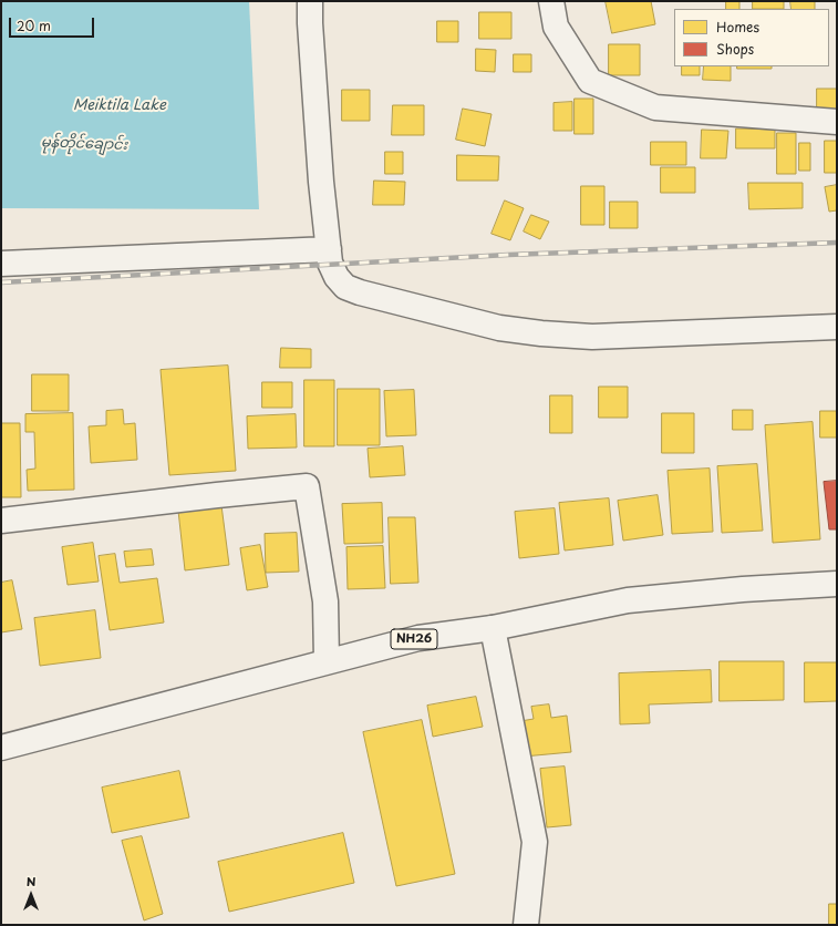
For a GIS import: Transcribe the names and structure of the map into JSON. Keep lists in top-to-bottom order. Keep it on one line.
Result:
{"streets":{"main road":["NH26"]},"water":["Meiktila Lake","မုန်တိုင်ချောင်း"],"legend":["Homes","Shops"],"scale_bar":"20 m","north":"top"}
